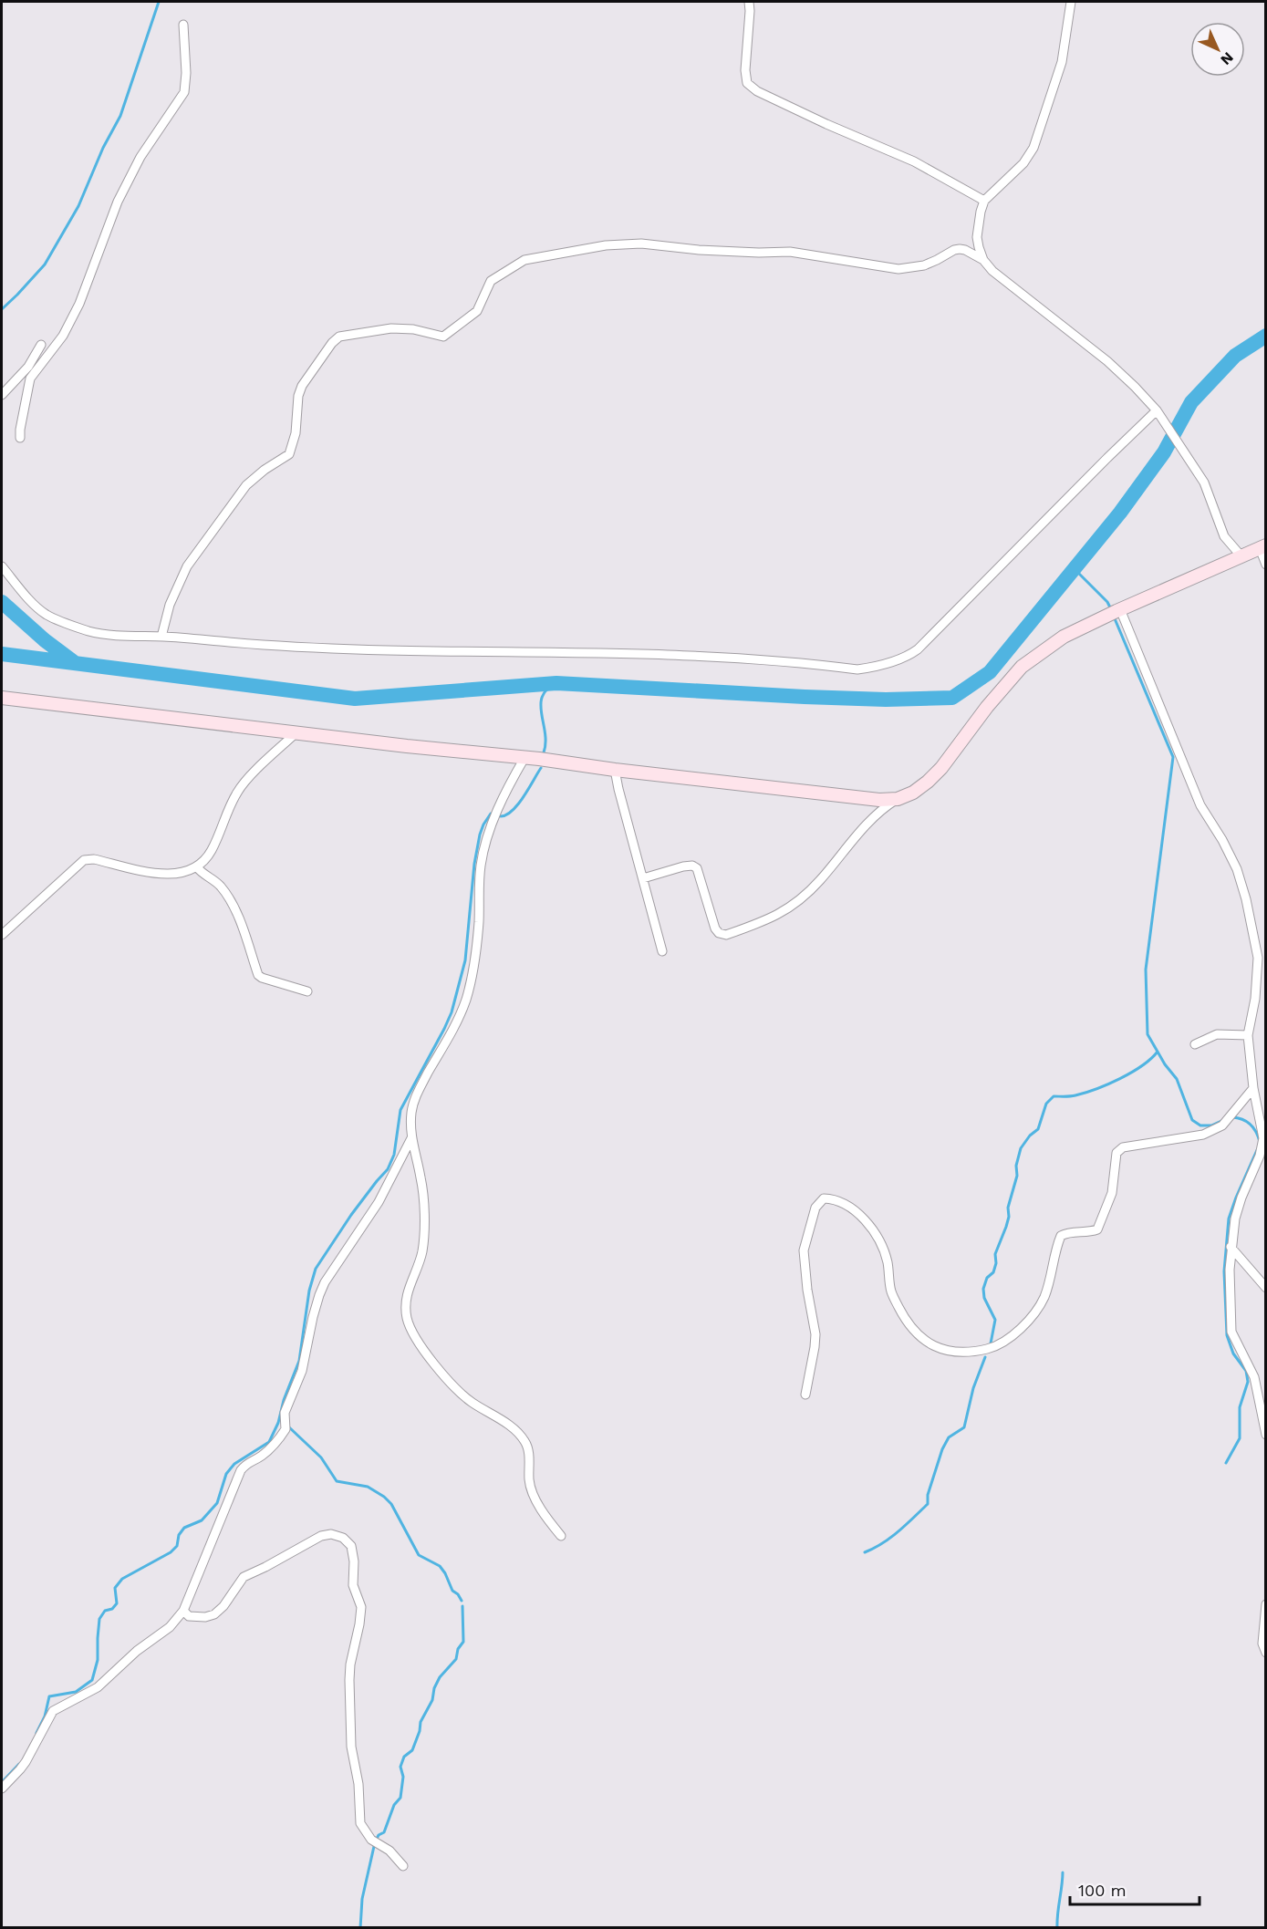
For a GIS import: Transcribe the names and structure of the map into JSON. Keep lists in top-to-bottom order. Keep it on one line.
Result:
{"scale_bar":"100 m","north":"bottom right"}
